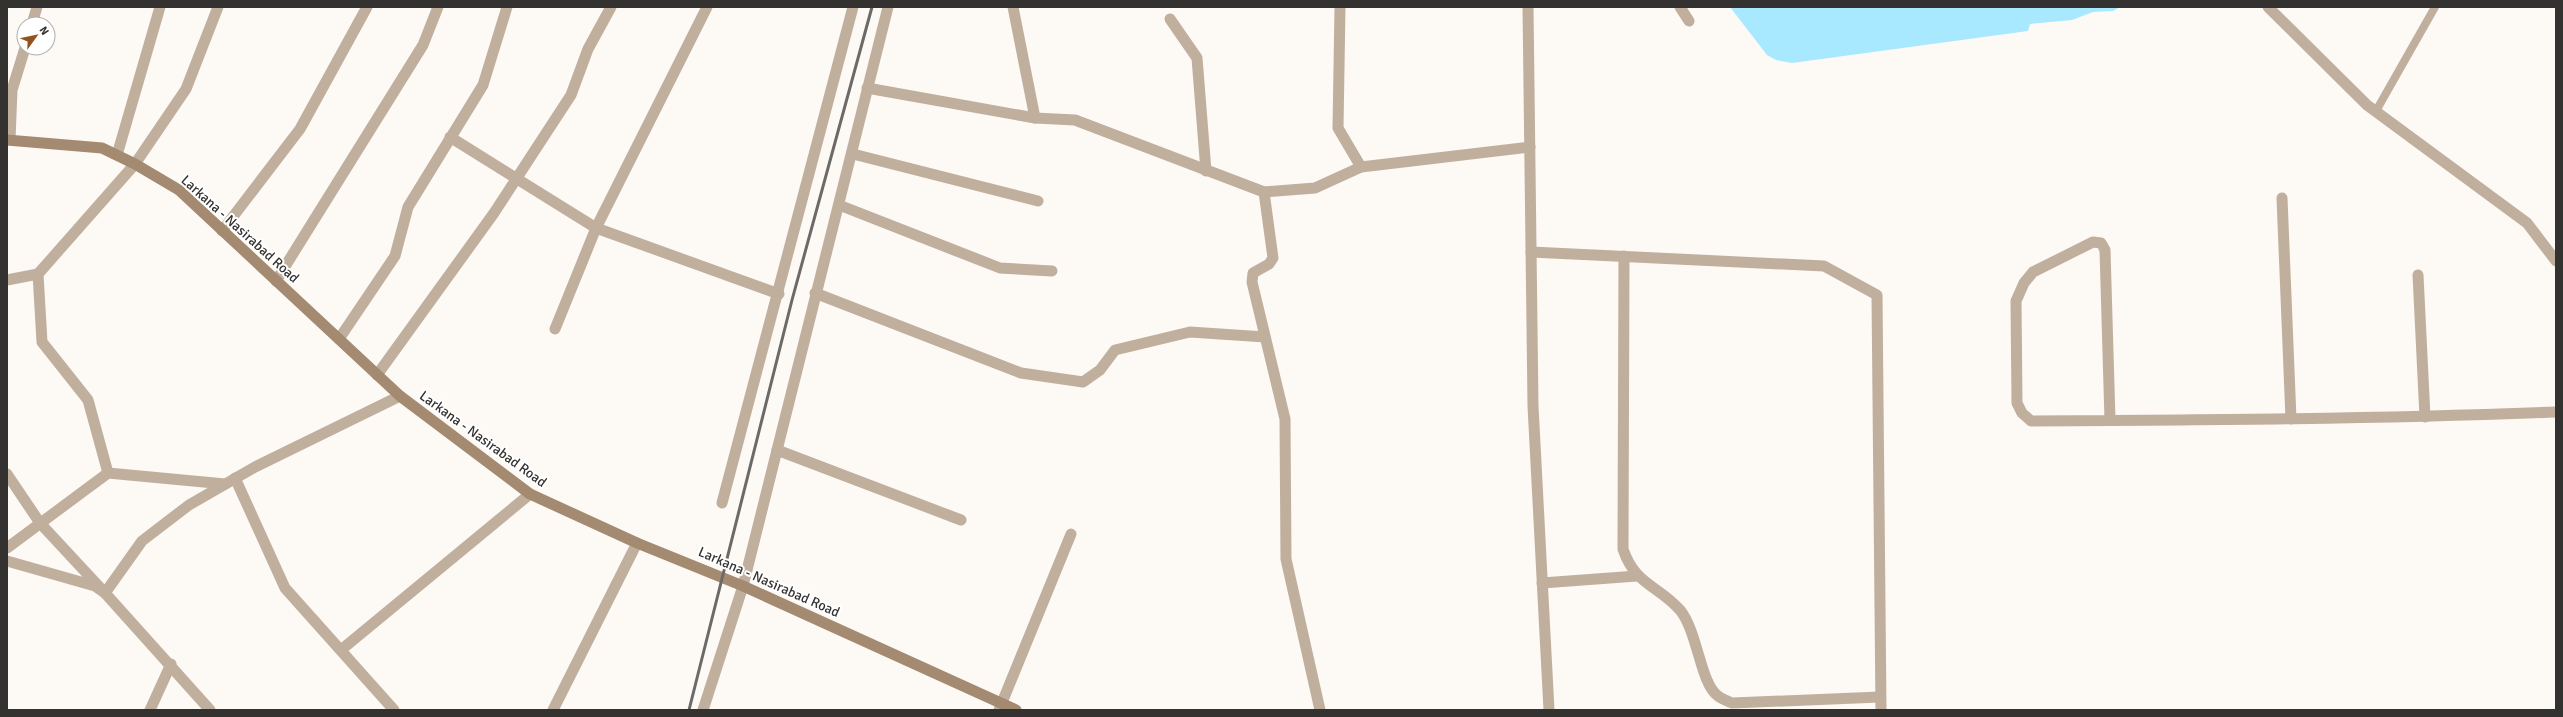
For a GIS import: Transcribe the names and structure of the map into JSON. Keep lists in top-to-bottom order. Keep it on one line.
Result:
{"streets":{"main road":["Larkana - Nasirabad Road"]},"north":"top right"}
